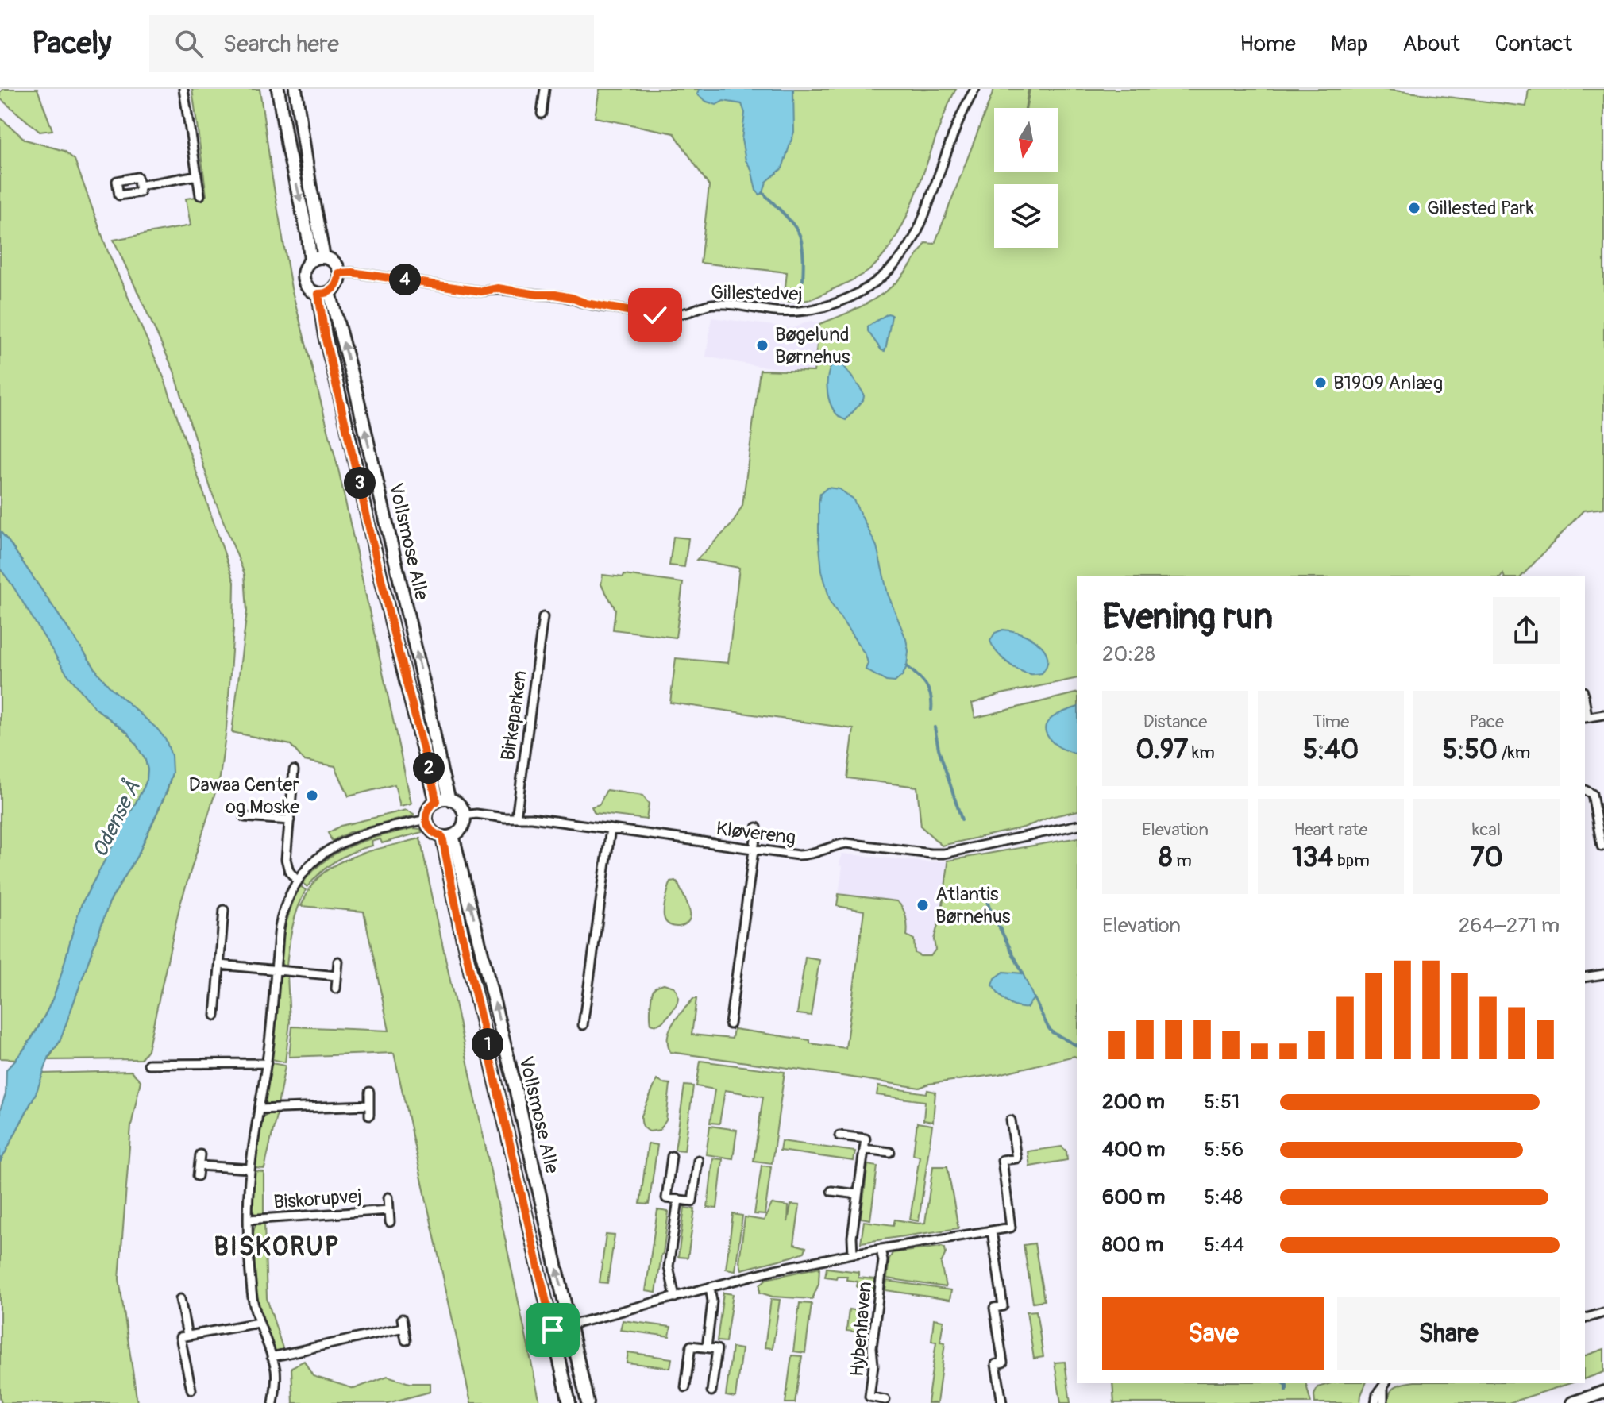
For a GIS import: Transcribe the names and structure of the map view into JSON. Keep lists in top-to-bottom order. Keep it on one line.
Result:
{"streets":{"street":["Gillestedvej","Vollsmose Alle","Birkeparken","Kløvereng","Biskorupvej","Hybenhaven"]},"crossings":[["Gillestedvej","Vollsmose Alle"],["Vollsmose Alle","Kløvereng"],["Vollsmose Alle","Biskorupvej"],["Vollsmose Alle","Hybenhaven"],["Birkeparken","Kløvereng"],["Kløvereng","Biskorupvej"]],"districts":["BISKORUP"],"water":["Odense Å"],"places":["Gillested Park","Bøgelund Børnehus","B1909 Anlæg","Dawaa Center og Moske","Atlantis Børnehus"],"north":"bottom","page":{"header":"Pacely","search":"Search here","nav":["Home","Map","About","Contact"],"pins":["4","3","2","1"],"heading":["Evening run","20:28"],"stats":[["Distance","0.97 km"],["Time","5:40"],["Pace","5:50 /km"],["Elevation","8 m"],["Heart rate","134 bpm"],["kcal","70"]],"chart":["Elevation","264–271 m"],"list":[{"name":"200 m","note":"5:51"},{"name":"400 m","note":"5:56"},{"name":"600 m","note":"5:48"},{"name":"800 m","note":"5:44"}],"buttons":["Save","Share"]}}
